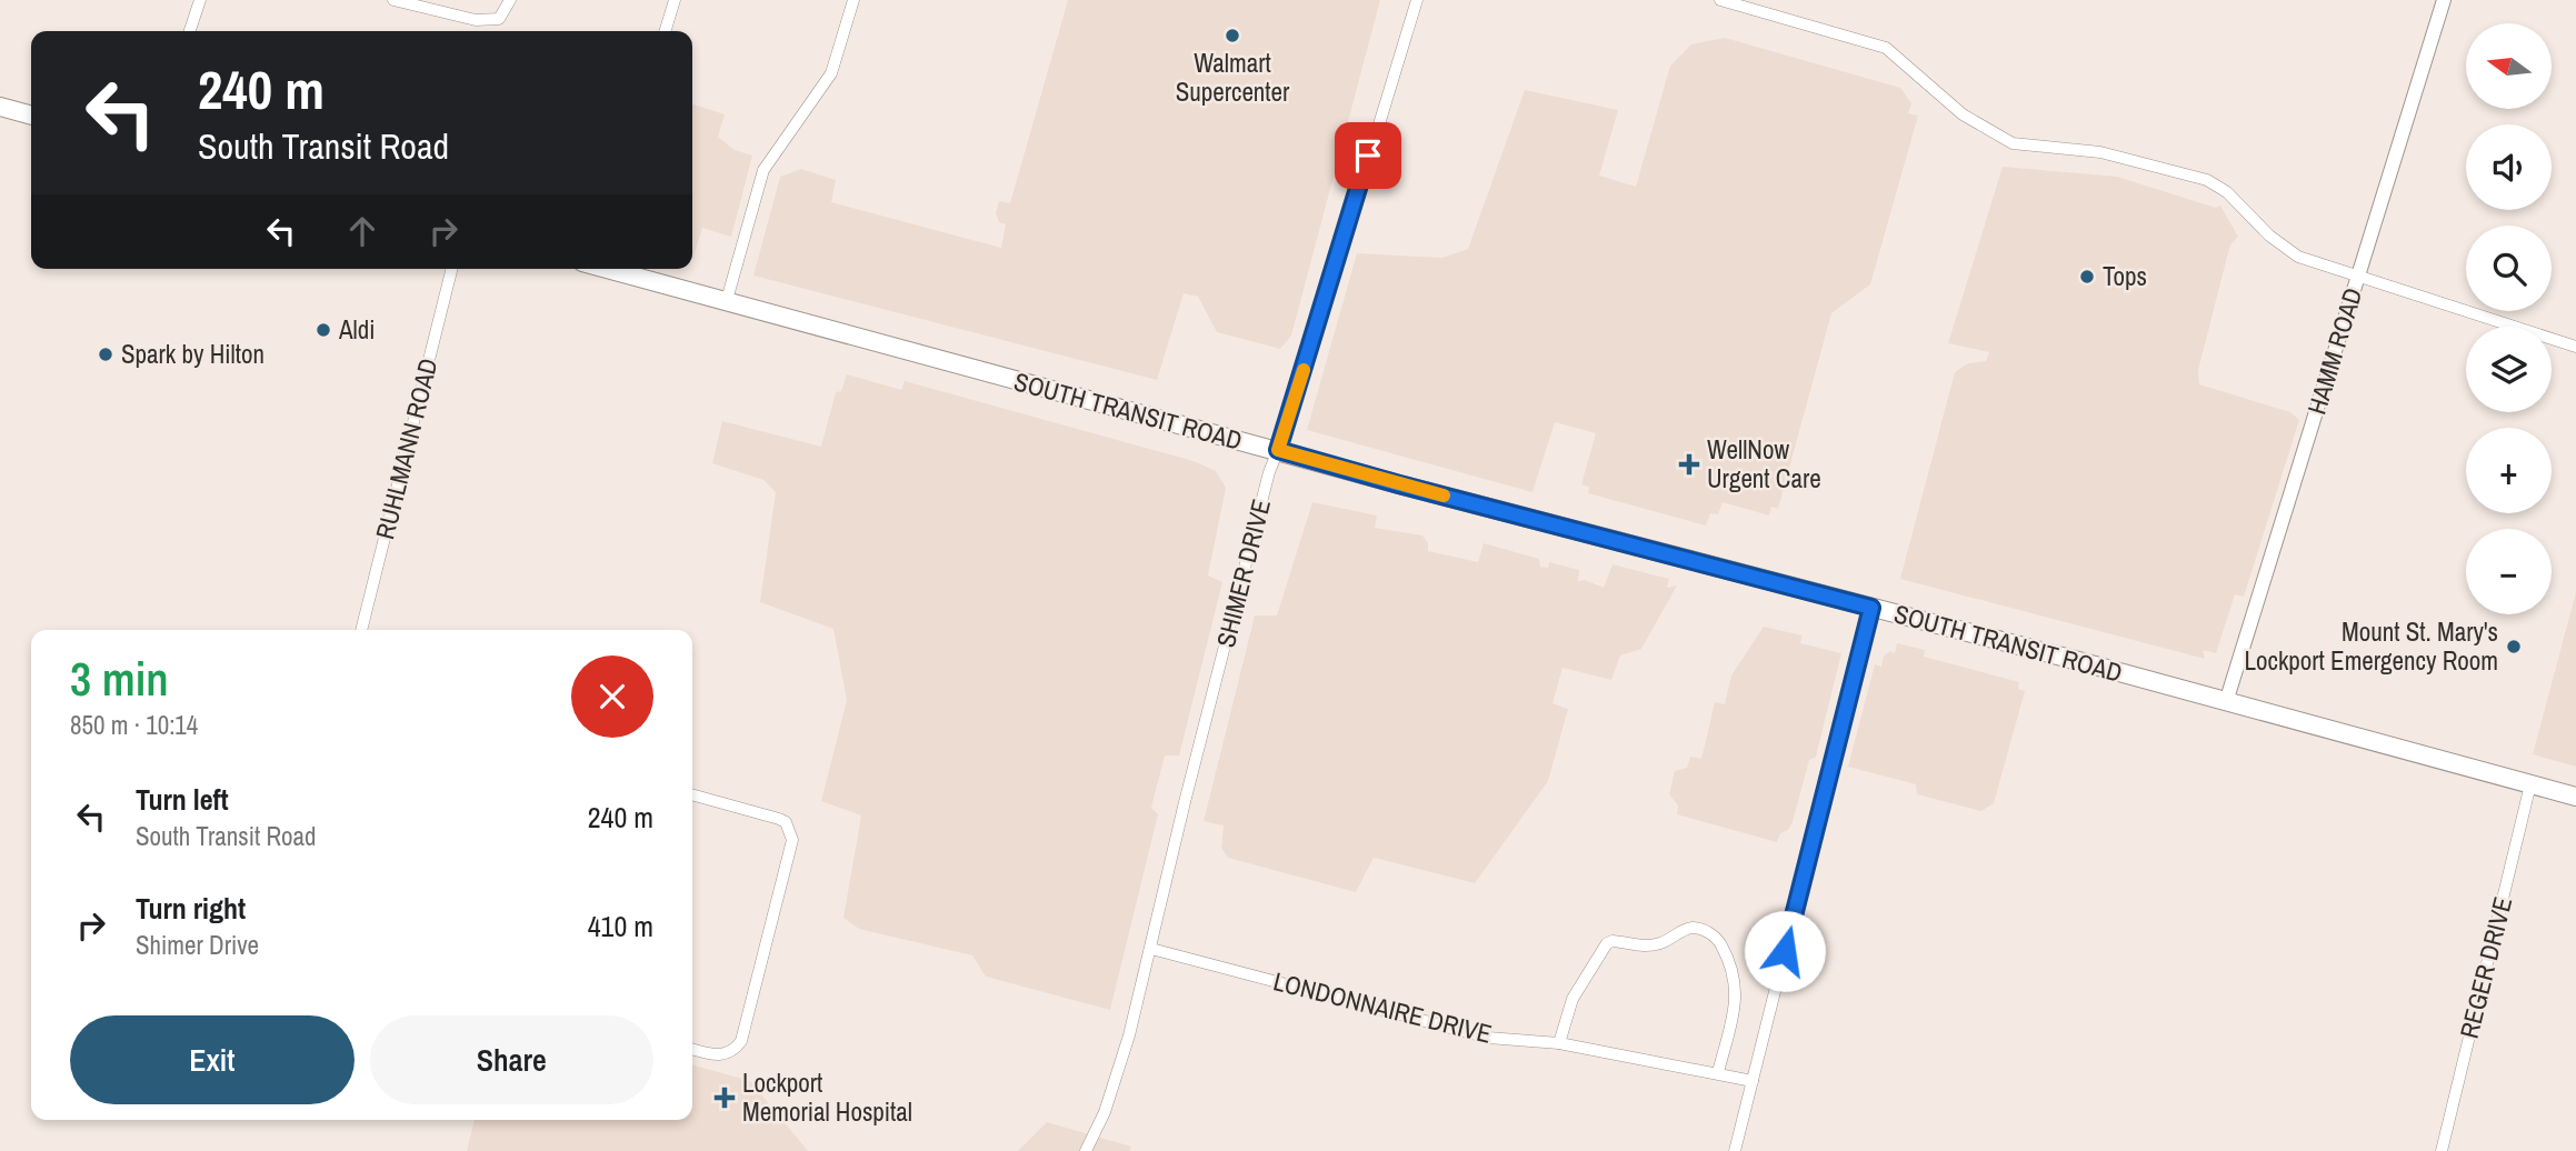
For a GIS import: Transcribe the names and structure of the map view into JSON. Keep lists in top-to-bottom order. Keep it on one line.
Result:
{"streets":{"highway":["SOUTH TRANSIT ROAD"],"street":["HAMM ROAD","RUHLMANN ROAD","SHIMER DRIVE","REGER DRIVE","LONDONNAIRE DRIVE"]},"crossings":[["HAMM ROAD","SOUTH TRANSIT ROAD"],["SOUTH TRANSIT ROAD","SHIMER DRIVE"],["SOUTH TRANSIT ROAD","REGER DRIVE"],["SHIMER DRIVE","LONDONNAIRE DRIVE"]],"places":{"other":["Walmart Supercenter","Tops","Aldi","Spark by Hilton","Mount St. Mary's Lockport Emergency Room"],"health":["WellNow Urgent Care","Lockport Memorial Hospital"]},"north":"left","page":{"map_buttons":["+","−"],"turn":["240 m","South Transit Road"],"heading":["3 min","850 m · 10:14"],"list":[{"name":"Turn left","note":"South Transit Road","value":"240 m"},{"name":"Turn right","note":"Shimer Drive","value":"410 m"}],"buttons":["Exit","Share"]}}
